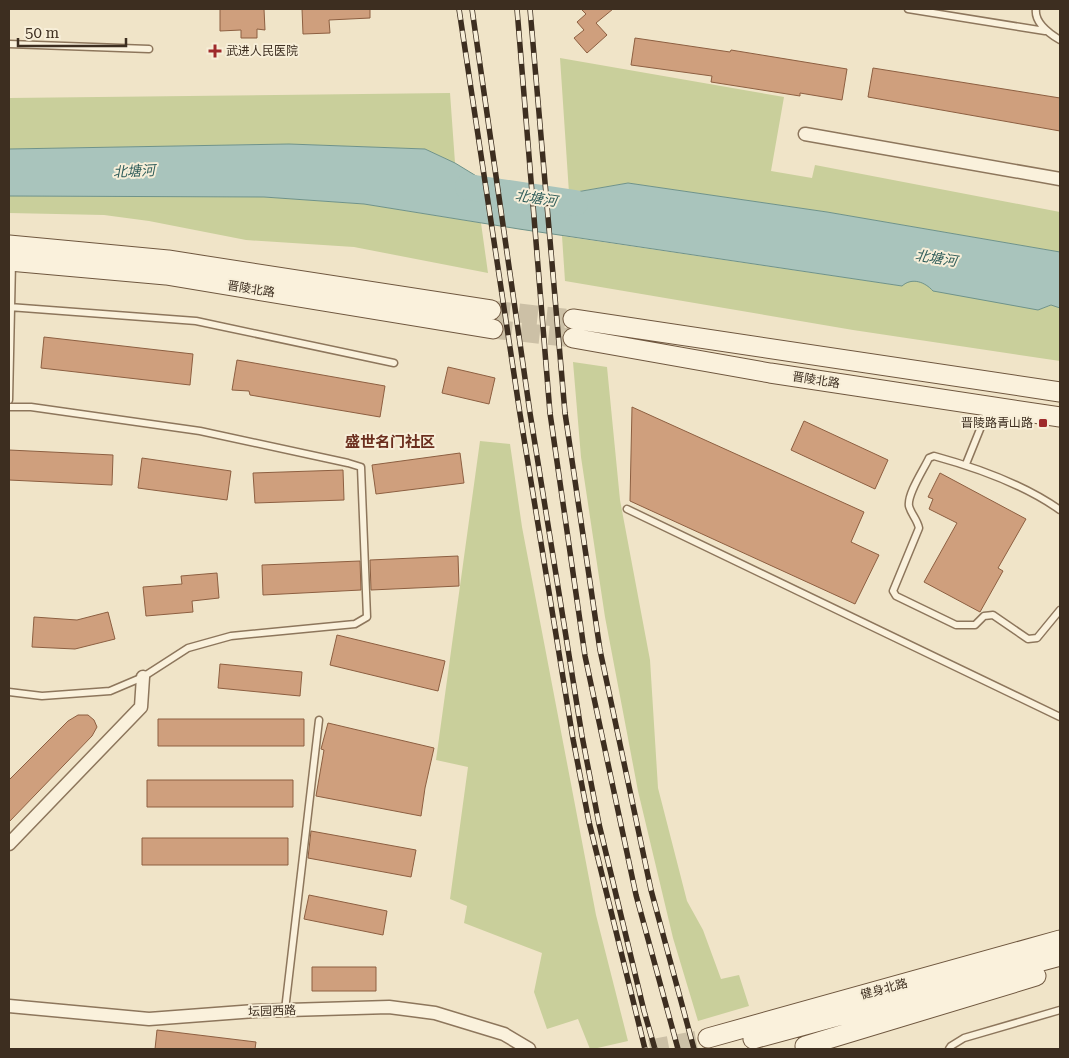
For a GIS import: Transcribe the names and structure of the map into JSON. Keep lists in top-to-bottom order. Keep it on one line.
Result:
{"streets":{"main road":["晋陵北路","健身北路"],"street":["坛园西路"]},"districts":["盛世名门社区"],"water":["北塘河"],"places":{"health":["武进人民医院"],"transit":["晋陵路青山路"]},"scale_bar":"50 m"}
